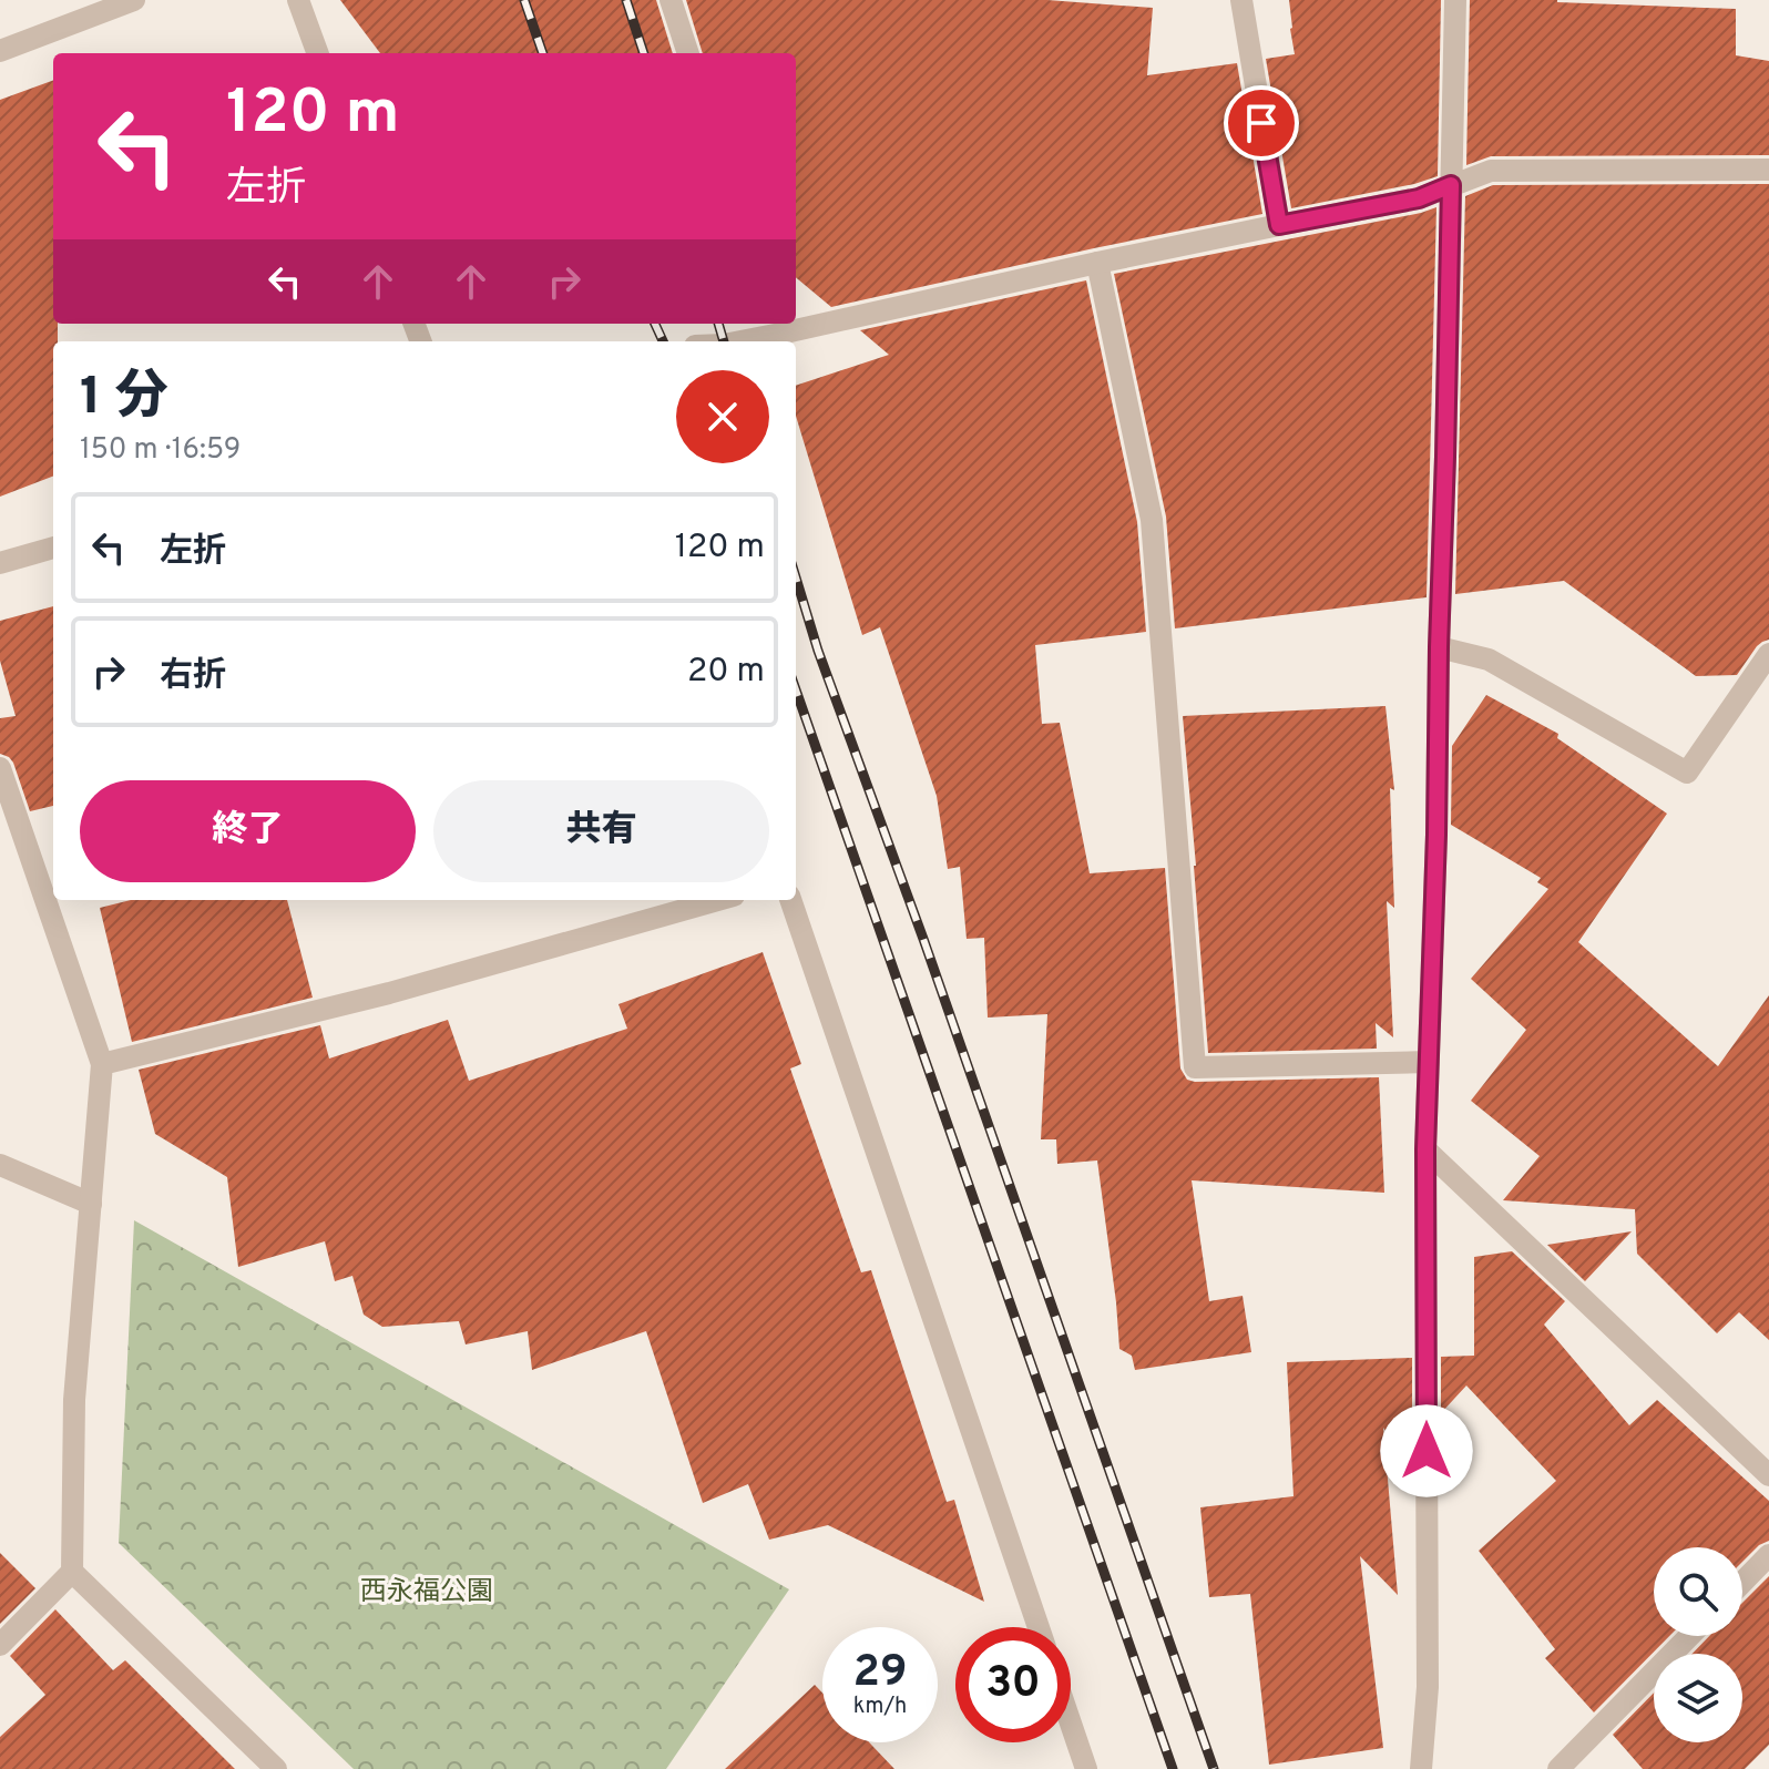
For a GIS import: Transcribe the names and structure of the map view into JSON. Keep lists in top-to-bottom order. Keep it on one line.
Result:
{"parks":["西永福公園"],"page":{"turn":["120 m","左折"],"heading":["1 分","150 m · 16:59"],"list":[{"name":"左折","value":"120 m"},{"name":"右折","value":"20 m"}],"buttons":["終了","共有"],"speed":"29 km/h","limit":"30"}}
